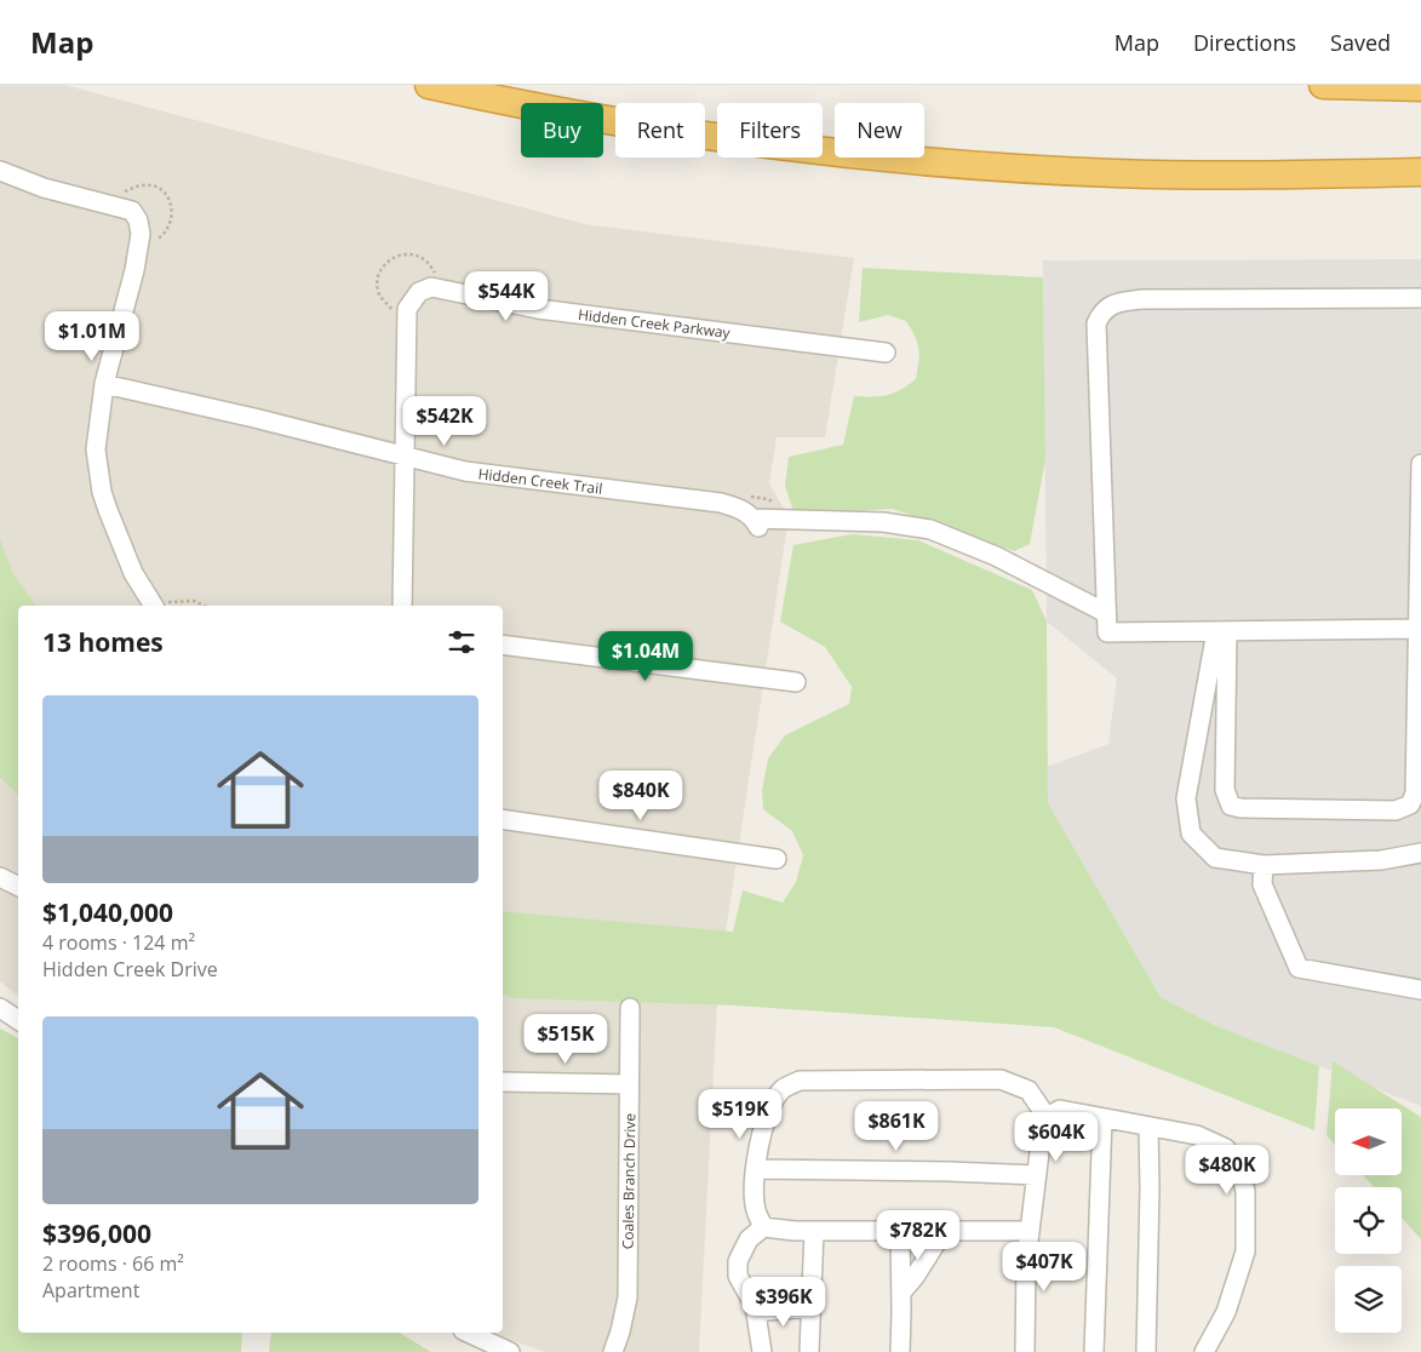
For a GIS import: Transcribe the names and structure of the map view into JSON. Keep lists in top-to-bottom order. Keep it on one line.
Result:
{"streets":{"street":["Hidden Creek Parkway","Hidden Creek Trail","Coales Branch Drive"]},"crossings":[["Hidden Creek Parkway","Hidden Creek Trail"]],"north":"left","page":{"header":"Map","nav":["Map","Directions","Saved"],"chip":["Buy","Rent","Filters","New"],"price":["$544K","$1.01M","$542K","$1.04M","$840K","$515K","$519K","$861K","$604K","$480K","$782K","$407K","$396K"],"heading":"13 homes","list":[{"name":"$1,040,000","note":"4 rooms · 124 m² · Hidden Creek Drive"},{"name":"$396,000","note":"2 rooms · 66 m² · Apartment"}]}}
